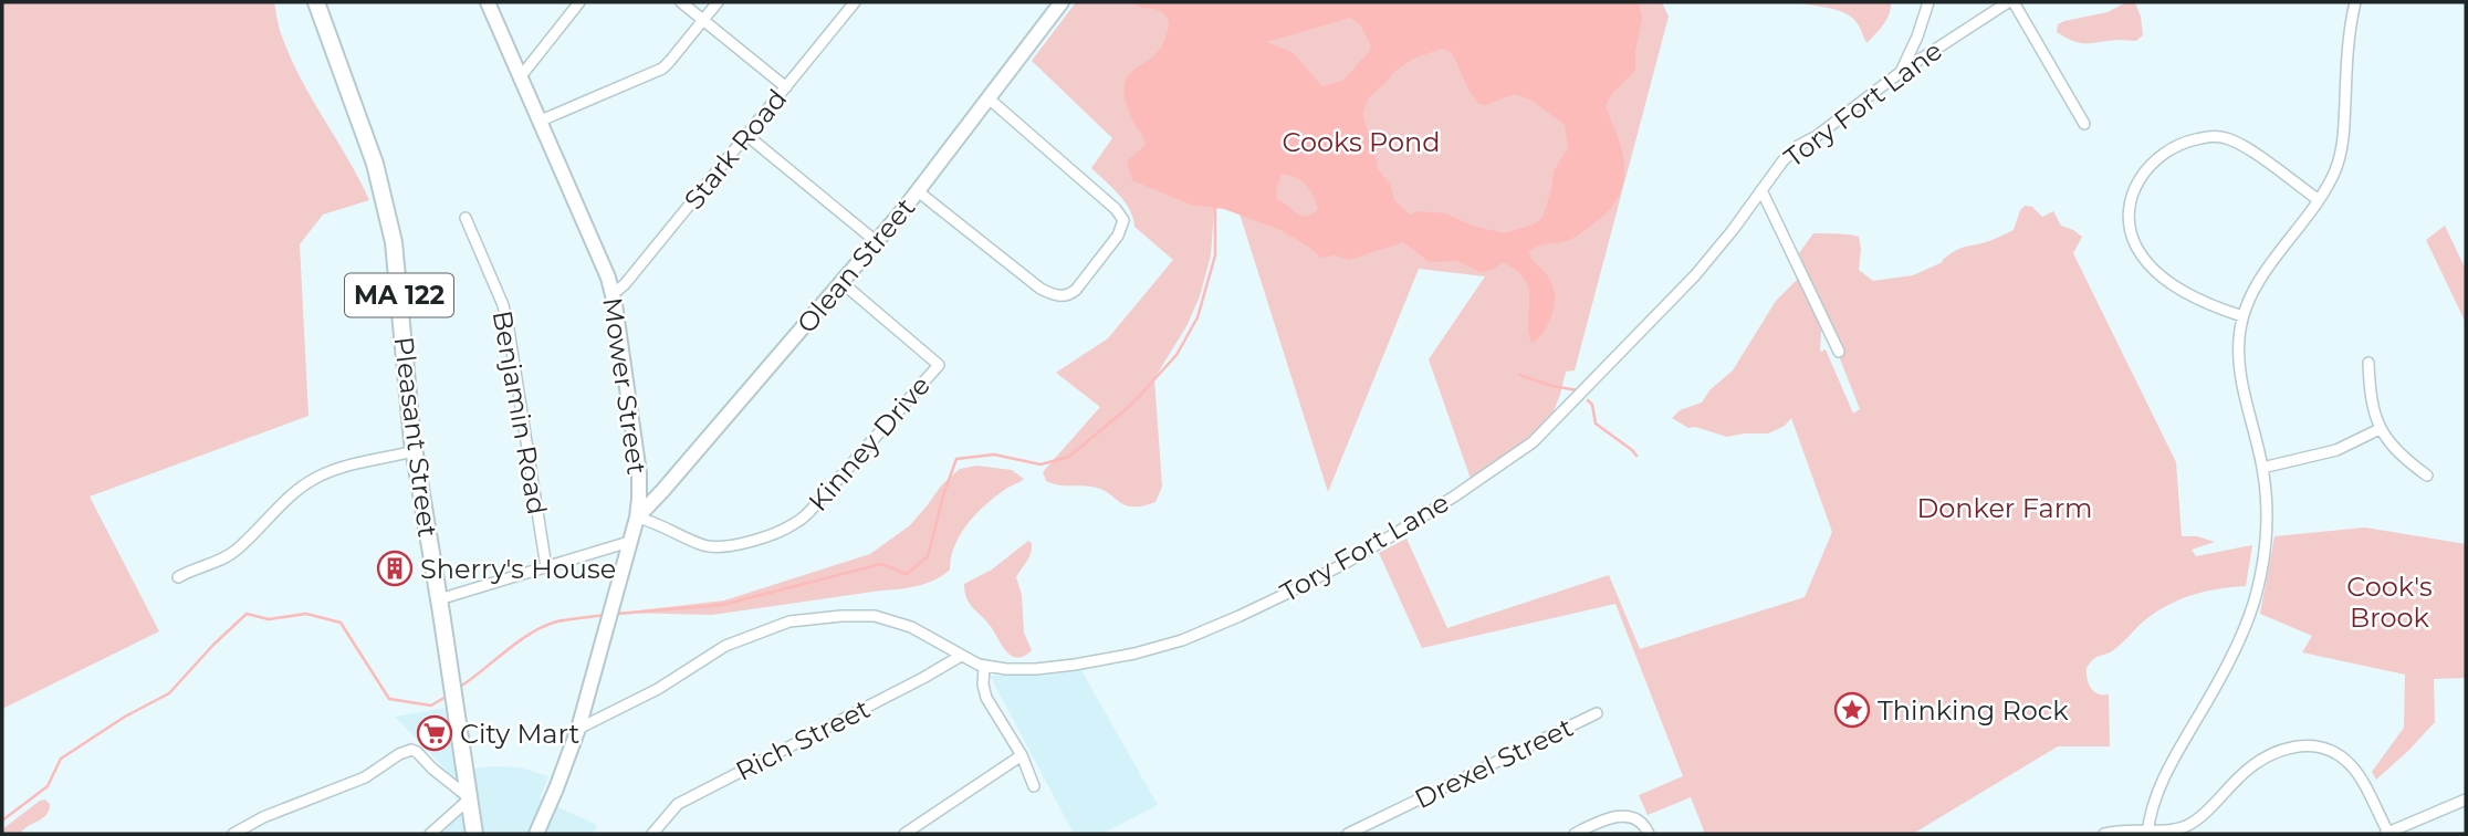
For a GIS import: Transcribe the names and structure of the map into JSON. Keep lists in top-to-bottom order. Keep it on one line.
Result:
{"streets":{"main road":["MA 122","Pleasant Street"],"street":["Tory Fort Lane","Stark Road","Olean Street","Mower Street","Benjamin Road","Kinney Drive","Rich Street","Drexel Street"]},"crossings":[["Tory Fort Lane","Mower Street"],["Tory Fort Lane","Rich Street"],["Stark Road","Mower Street"],["Olean Street","Mower Street"],["Olean Street","Kinney Drive"],["Mower Street","Kinney Drive"]],"parks":["Cooks Pond","Donker Farm","Cook's Brook"],"places":{"building":["Sherry's House"],"place":["Thinking Rock"],"supermarket":["City Mart"]}}
